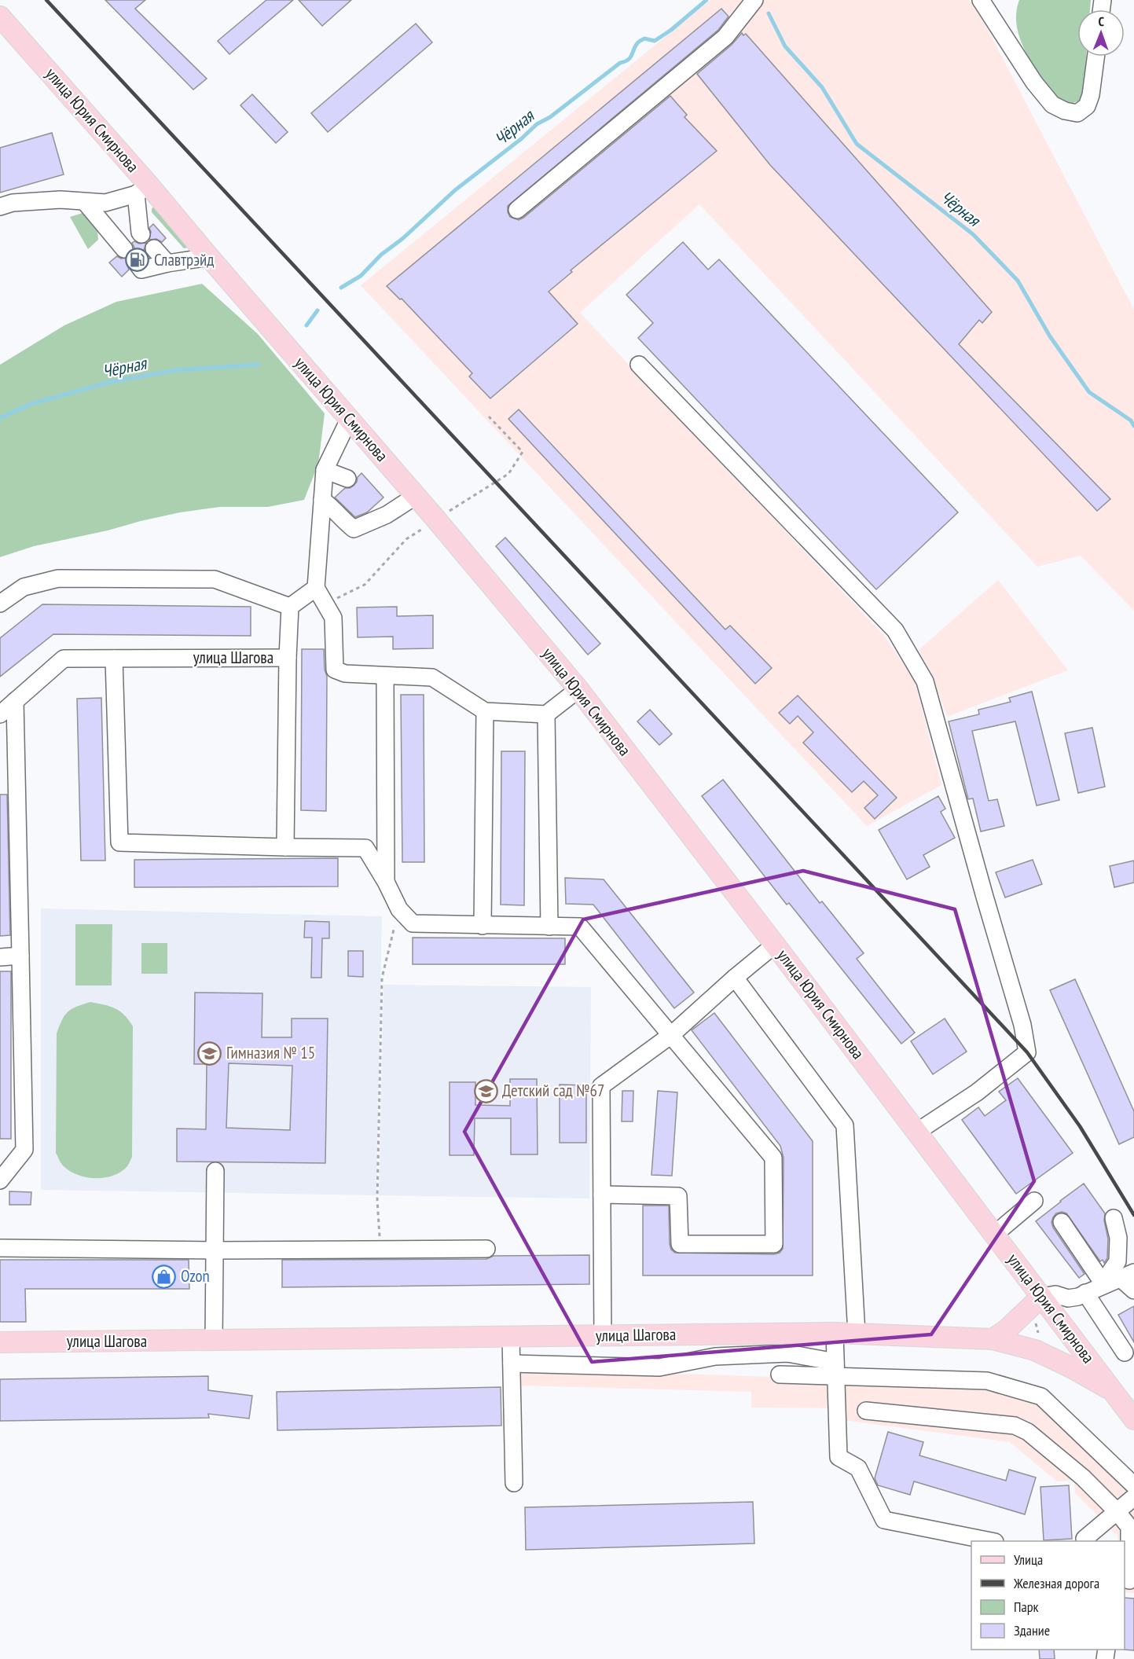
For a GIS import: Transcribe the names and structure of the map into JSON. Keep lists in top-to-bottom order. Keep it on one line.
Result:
{"streets":{"main road":["улица Юрия Смирнова","улица Шагова"]},"crossings":[["улица Юрия Смирнова","улица Шагова"]],"water":["Чёрная"],"places":{"fuel station":["Славтрэйд"],"school or university":["Гимназия № 15","Детский сад №67"],"shop":["Ozon"]},"legend":["Улица","Железная дорога","Парк","Здание"],"north":"top"}
